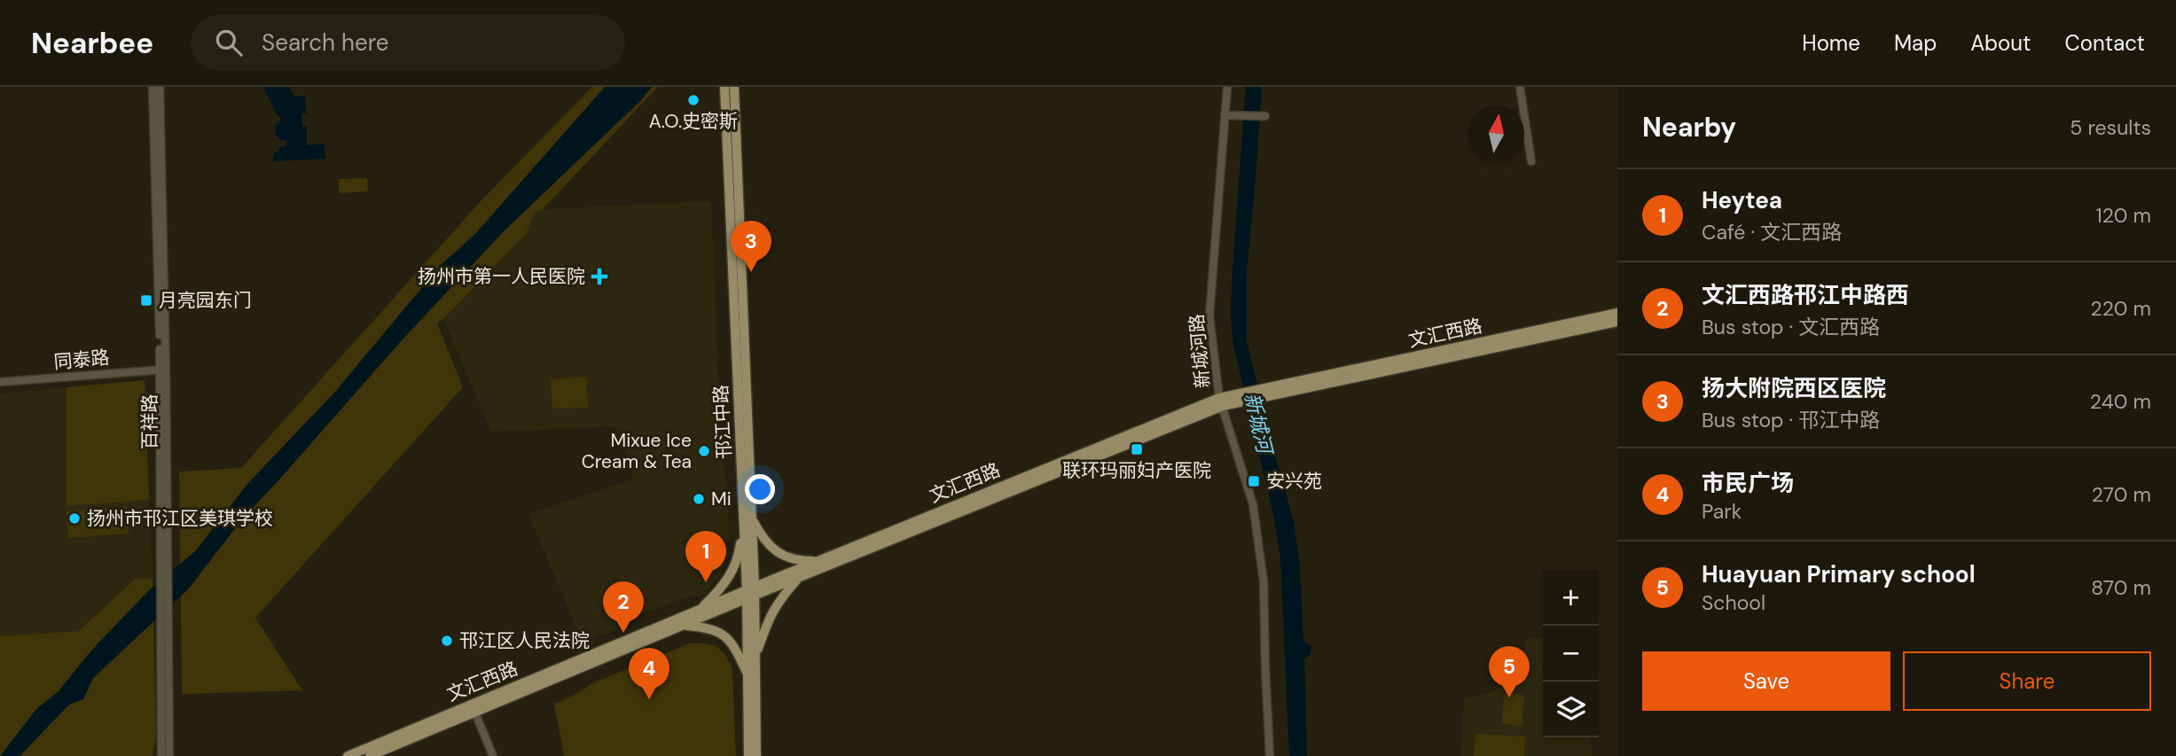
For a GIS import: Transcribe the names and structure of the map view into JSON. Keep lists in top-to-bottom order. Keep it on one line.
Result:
{"streets":{"main road":["文汇西路","邗江中路"],"street":["新城河路","同泰路","百祥路"]},"crossings":[["文汇西路","新城河路"],["文汇西路","邗江中路"],["同泰路","百祥路"]],"water":["新城河"],"places":{"other":["A.O.史密斯","Mixue Ice Cream & Tea","Mi","扬州市邗江区美琪学校","邗江区人民法院"],"health":["扬州市第一人民医院"],"transit":["月亮园东门","联环玛丽妇产医院","安兴苑"]},"north":"top","page":{"header":"Nearbee","search":"Search here","nav":["Home","Map","About","Contact"],"heading":["Nearby","5 results"],"list":[{"mark":"1","name":"Heytea","note":"Café · 文汇西路","value":"120 m"},{"mark":"2","name":"文汇西路邗江中路西","note":"Bus stop · 文汇西路","value":"220 m"},{"mark":"3","name":"扬大附院西区医院","note":"Bus stop · 邗江中路","value":"240 m"},{"mark":"4","name":"市民广场","note":"Park","value":"270 m"},{"mark":"5","name":"Huayuan Primary school","note":"School","value":"870 m"}],"pins":["3","1","2","5","4"],"map_buttons":["+","−"],"buttons":["Save","Share"]}}
